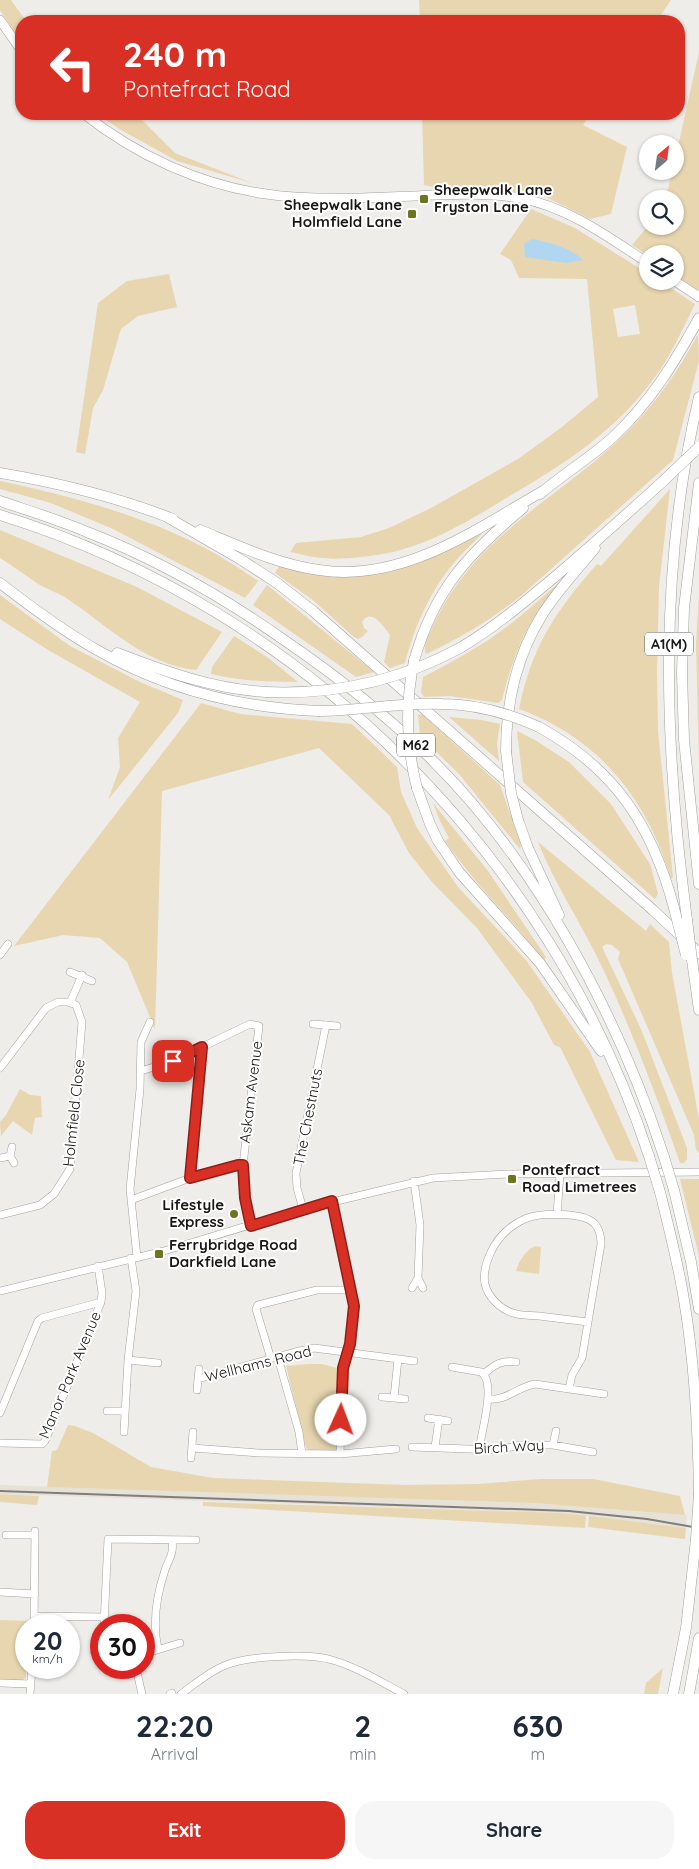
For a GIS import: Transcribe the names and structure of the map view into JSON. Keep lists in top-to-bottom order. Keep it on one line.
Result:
{"streets":{"highway":["A1(M)","M62"],"street":["Askam Avenue","Holmfield Close","The Chestnuts","Wellhams Road","Manor Park Avenue","Birch Way"]},"places":{"transit":["Sheepwalk Lane Fryston Lane","Sheepwalk Lane Holmfield Lane","Pontefract Road Limetrees","Ferrybridge Road Darkfield Lane"],"other":["Lifestyle Express"]},"north":"top right","page":{"turn":["240 m","Pontefract Road"],"speed":"20 km/h","limit":"30","eta":["22:20","Arrival","2","min","630","m"],"buttons":["Exit","Share"]}}
